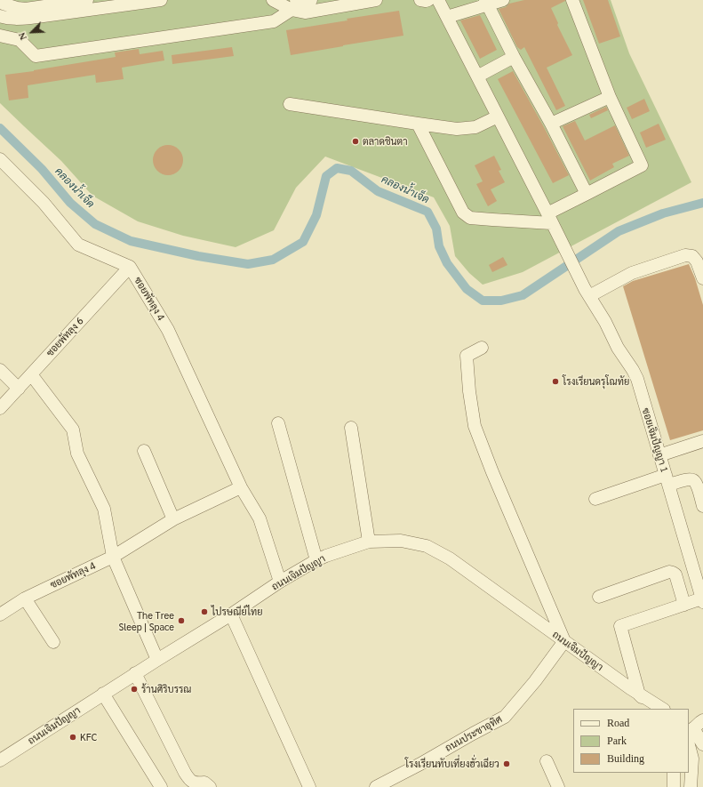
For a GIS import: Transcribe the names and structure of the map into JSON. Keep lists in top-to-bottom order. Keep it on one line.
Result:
{"streets":{"street":["ซอยพัทลุง 4","ซอยพัทลุง 6","ซอยเจิมปัญญา 1","ถนนเจิมปัญญา","ถนนประชาอุทิศ"]},"crossings":[["ซอยพัทลุง 4","ซอยพัทลุง 6"],["ซอยพัทลุง 4","ถนนเจิมปัญญา"],["ถนนเจิมปัญญา","ถนนประชาอุทิศ"]],"water":["คลองน้ำเจ็ด"],"places":["ตลาดชินตา","โรงเรียนดรุโณทัย","ไปรษณีย์ไทย","The Tree Sleep | Space","ร้านศิริบรรณ","KFC","โรงเรียนทับเที่ยงฮั่วเฉียว"],"legend":["Road","Park","Building"],"north":"bottom left"}
